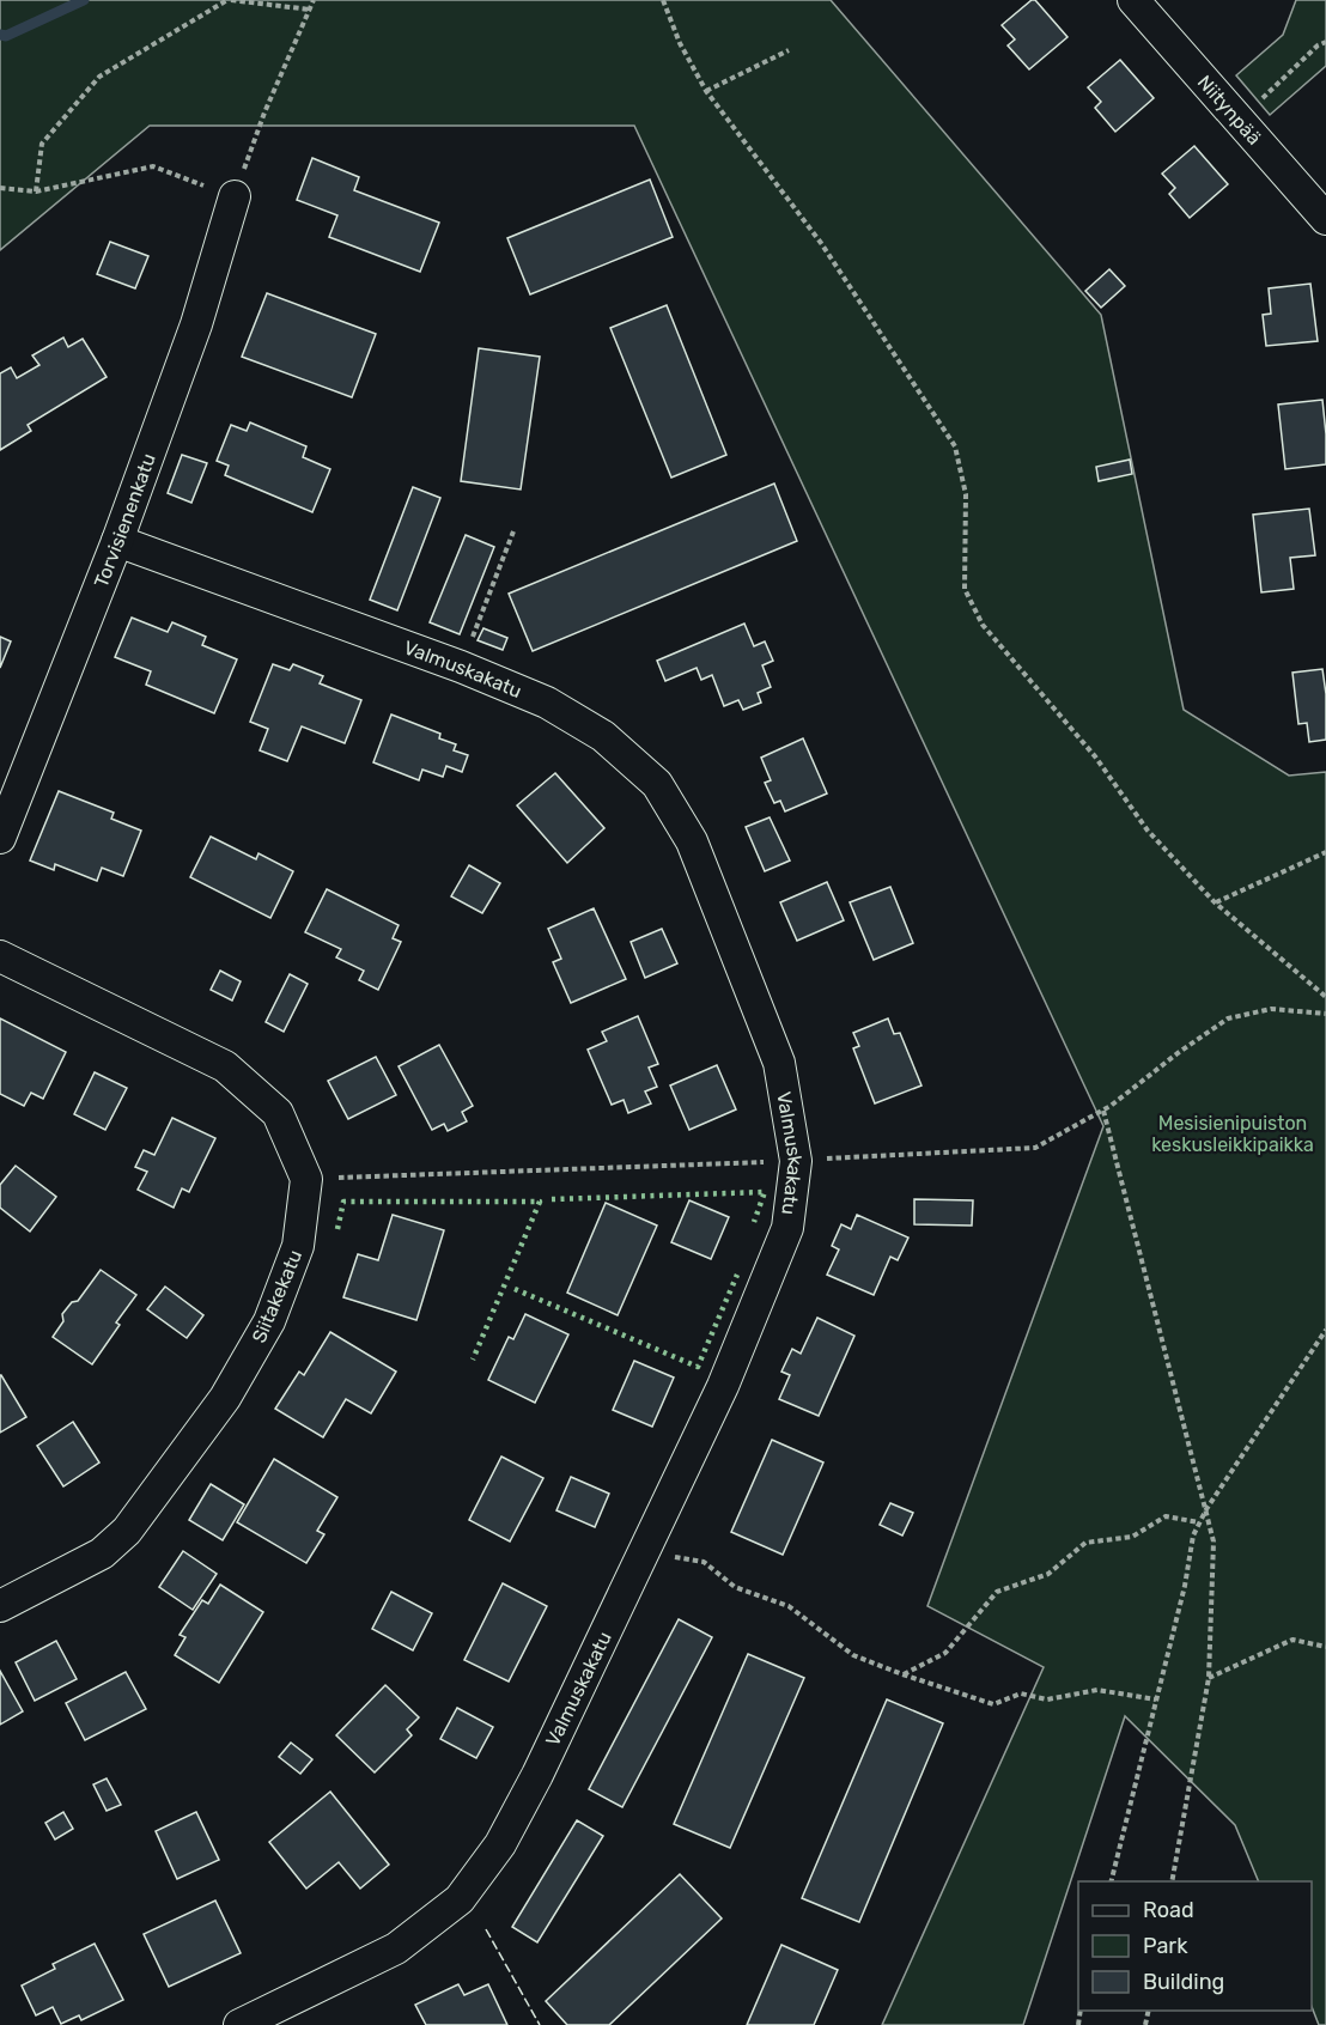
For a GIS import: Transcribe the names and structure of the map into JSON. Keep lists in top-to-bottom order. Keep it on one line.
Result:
{"streets":{"street":["Niitynpää","Torvisienenkatu","Valmuskakatu","Siitakekatu"]},"crossings":[["Torvisienenkatu","Valmuskakatu"]],"parks":["Mesisienipuiston keskusleikkipaikka"],"legend":["Road","Park","Building"]}
